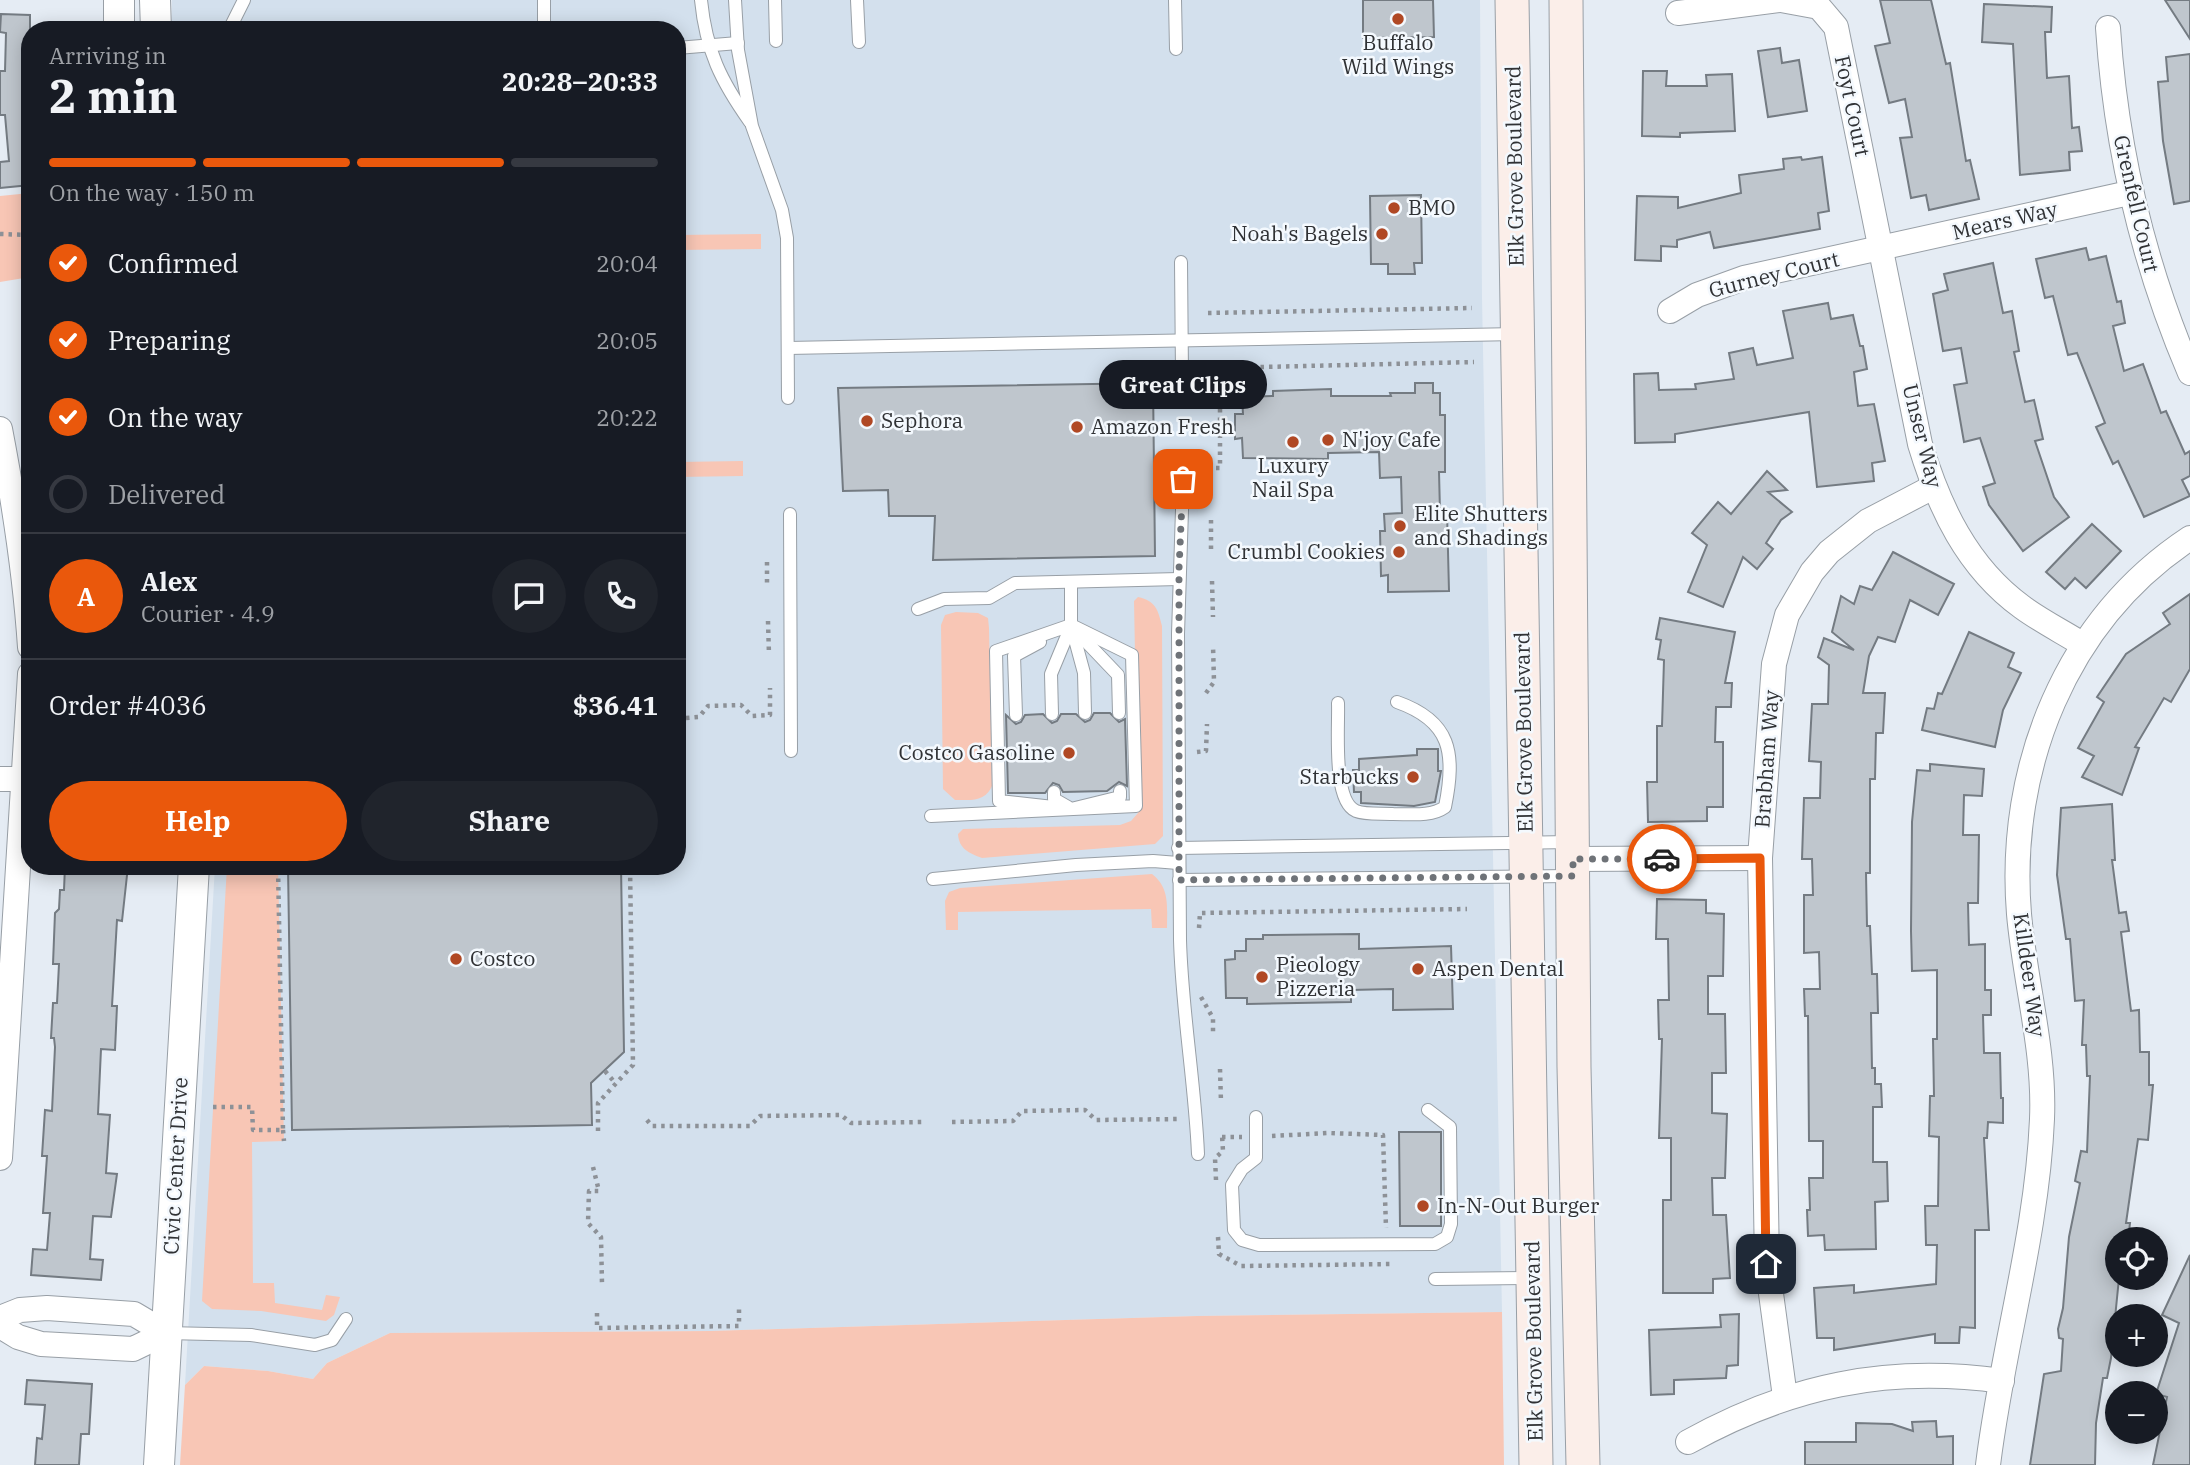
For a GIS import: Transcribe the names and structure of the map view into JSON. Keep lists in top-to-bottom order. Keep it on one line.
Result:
{"streets":{"main road":["Elk Grove Boulevard"],"street":["Foyt Court","Grenfell Court","Mears Way","Gurney Court","Unser Way","Brabham Way","Killdeer Way","Civic Center Drive"]},"crossings":[["Foyt Court","Mears Way"],["Foyt Court","Gurney Court"],["Foyt Court","Unser Way"],["Grenfell Court","Mears Way"],["Mears Way","Gurney Court"],["Mears Way","Unser Way"],["Gurney Court","Unser Way"],["Unser Way","Brabham Way"],["Unser Way","Killdeer Way"]],"places":["Buffalo Wild Wings","BMO","Noah's Bagels","Sephora","Amazon Fresh","N'joy Cafe","Luxury Nail Spa","Great Clips","Elite Shutters and Shadings","Crumbl Cookies","Costco Gasoline","Starbucks","Costco","Aspen Dental","Pieology Pizzeria","In-N-Out Burger"],"page":{"heading":["2 min","Arriving in","20:28–20:33"],"panel":["Alex","Courier · 4.9","Order #4036","$36.41"],"bar":"On the way · 150 m","list":[["Confirmed","20:04"],["Preparing","20:05"],["On the way","20:22"],"Delivered"],"bubble":"Great Clips","round":"A","buttons":["Help","Share"],"map_buttons":["+","−"]}}
